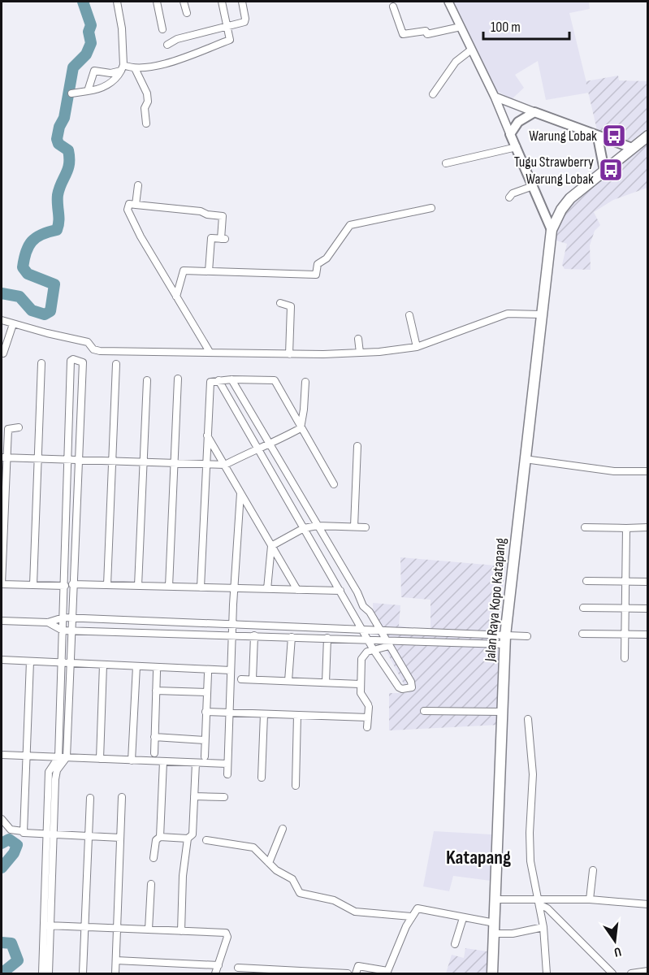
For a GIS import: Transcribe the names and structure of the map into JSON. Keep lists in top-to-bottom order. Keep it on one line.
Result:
{"streets":{"main road":["Jalan Raya Kopo Katapang"]},"districts":["Katapang"],"places":{"bus stop":["Warung Lobak","Tugu Strawberry Warung Lobak"]},"scale_bar":"100 m","north":"bottom"}
